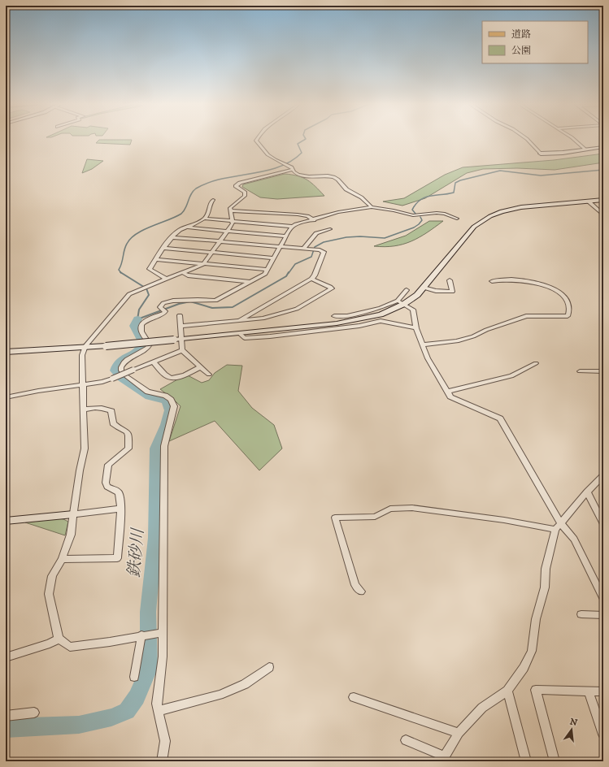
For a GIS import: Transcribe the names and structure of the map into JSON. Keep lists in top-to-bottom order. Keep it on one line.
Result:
{"water":["鉄砂川"],"legend":["道路","公園"],"north":"top"}
